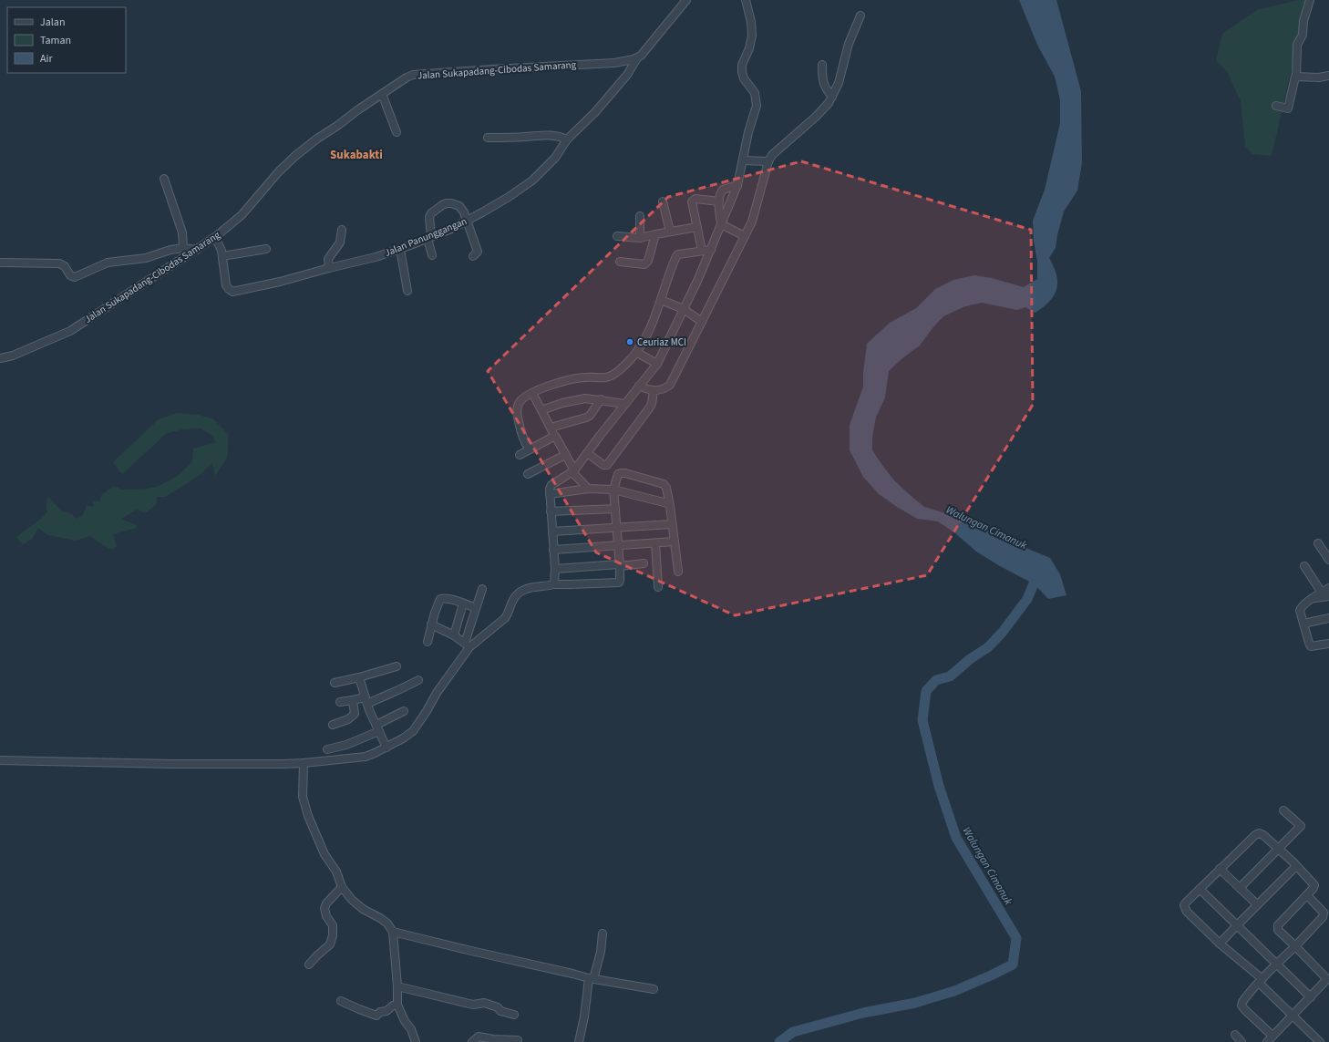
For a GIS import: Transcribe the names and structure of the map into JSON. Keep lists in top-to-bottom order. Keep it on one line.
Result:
{"streets":{"street":["Jalan Sukapadang-Cibodas Samarang","Jalan Panunggangan"]},"crossings":[["Jalan Sukapadang-Cibodas Samarang","Jalan Panunggangan"]],"districts":["Sukabakti"],"water":["Walungan Cimanuk"],"places":["Ceuriaz MCI"],"legend":["Jalan","Taman","Air"]}
